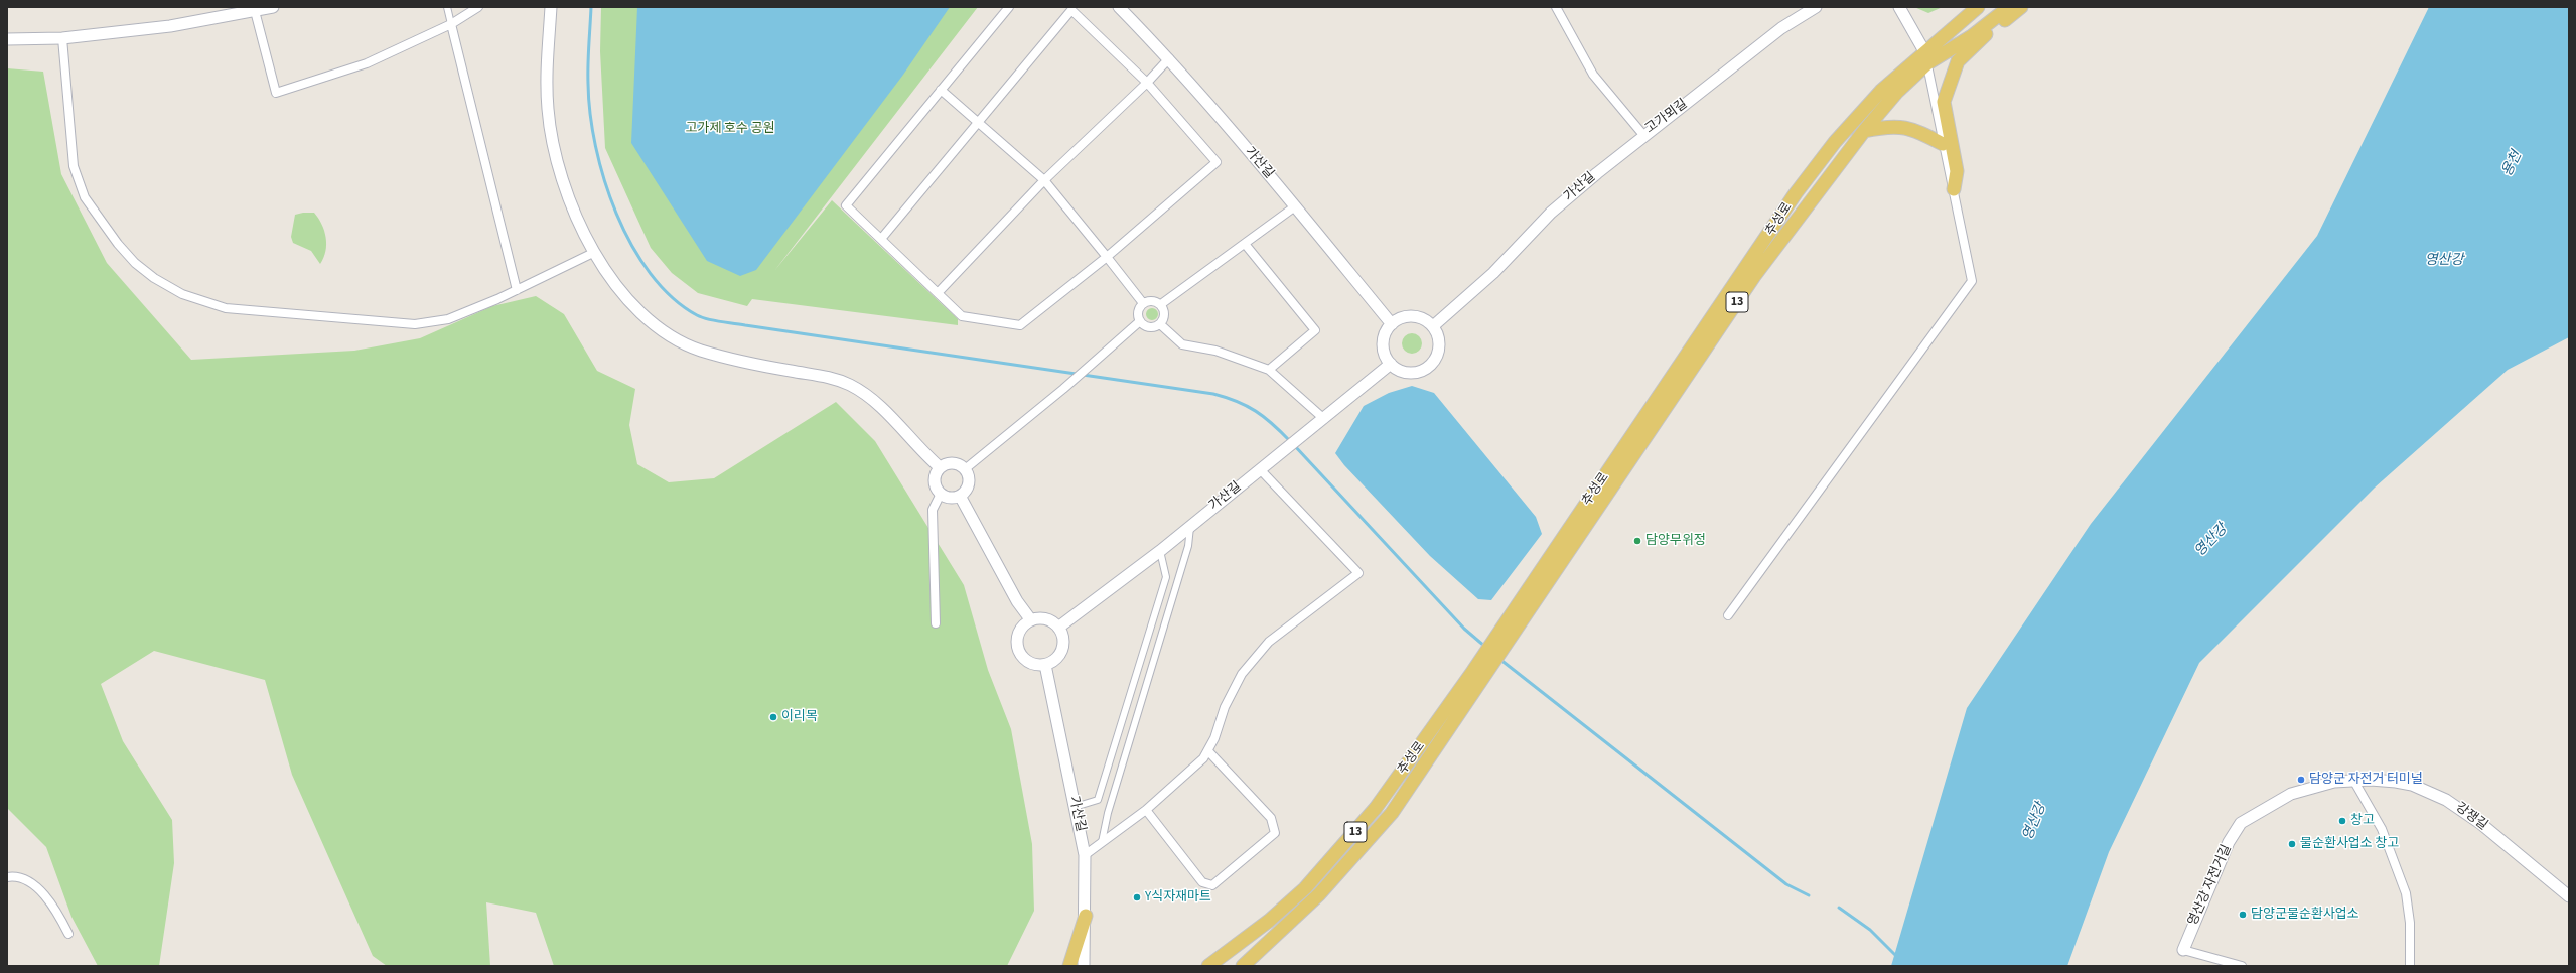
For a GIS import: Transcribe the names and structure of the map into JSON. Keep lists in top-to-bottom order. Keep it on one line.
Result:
{"streets":{"main road":["추성로","13"],"street":["고가뫼길","가산길","강쟁길","영산강 자전거길"]},"crossings":[["고가뫼길","가산길"],["강쟁길","영산강 자전거길"]],"water":["용천","영산강"],"parks":["고가제 호수 공원"],"places":["담양무위정","이리목","담양군 자전거 터미널","창고","물순환사업소 창고","Y식자재마트","담양군물순환사업소"]}
